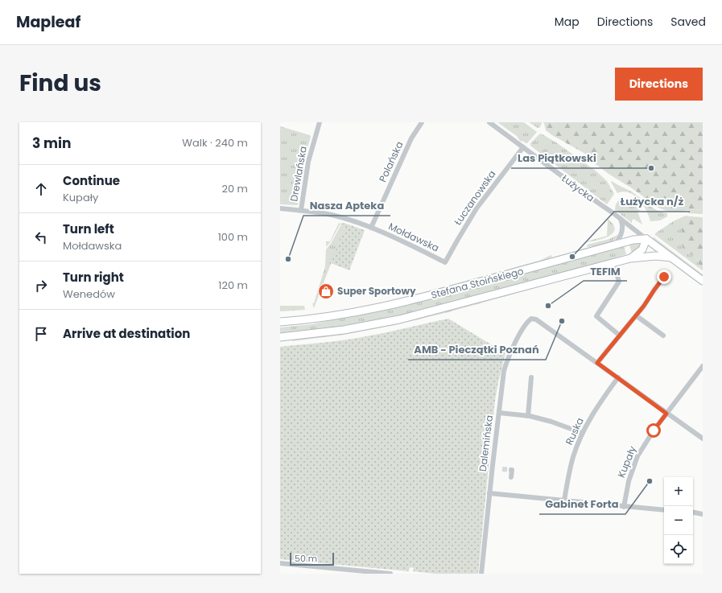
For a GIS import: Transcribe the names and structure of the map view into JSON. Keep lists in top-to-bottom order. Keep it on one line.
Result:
{"streets":{"street":["Polańska","Drewlańska","Łużycka","Łuczanowska","Mołdawska","Stefana Stoińskiego","Ruska","Dalemińska","Kupały"]},"crossings":[["Polańska","Mołdawska"],["Drewlańska","Mołdawska"],["Łużycka","Łuczanowska"],["Łużycka","Stefana Stoińskiego"],["Łuczanowska","Mołdawska"]],"places":{"other":["Las Piątkowski","Łużycka n/ż","Nasza Apteka","TEFIM","AMB - Pieczątki Poznań","Gabinet Forta"],"shop":["Super Sportowy"]},"scale_bar":"50 m","page":{"header":"Mapleaf","nav":["Map","Directions","Saved"],"title":"Find us","buttons":"Directions","heading":["3 min","Walk · 240 m"],"list":[["Continue","Kupały","20 m"],["Turn left","Mołdawska","100 m"],["Turn right","Wenedów","120 m"],"Arrive at destination"],"map_buttons":["+","−"],"scale":"50 m"}}
